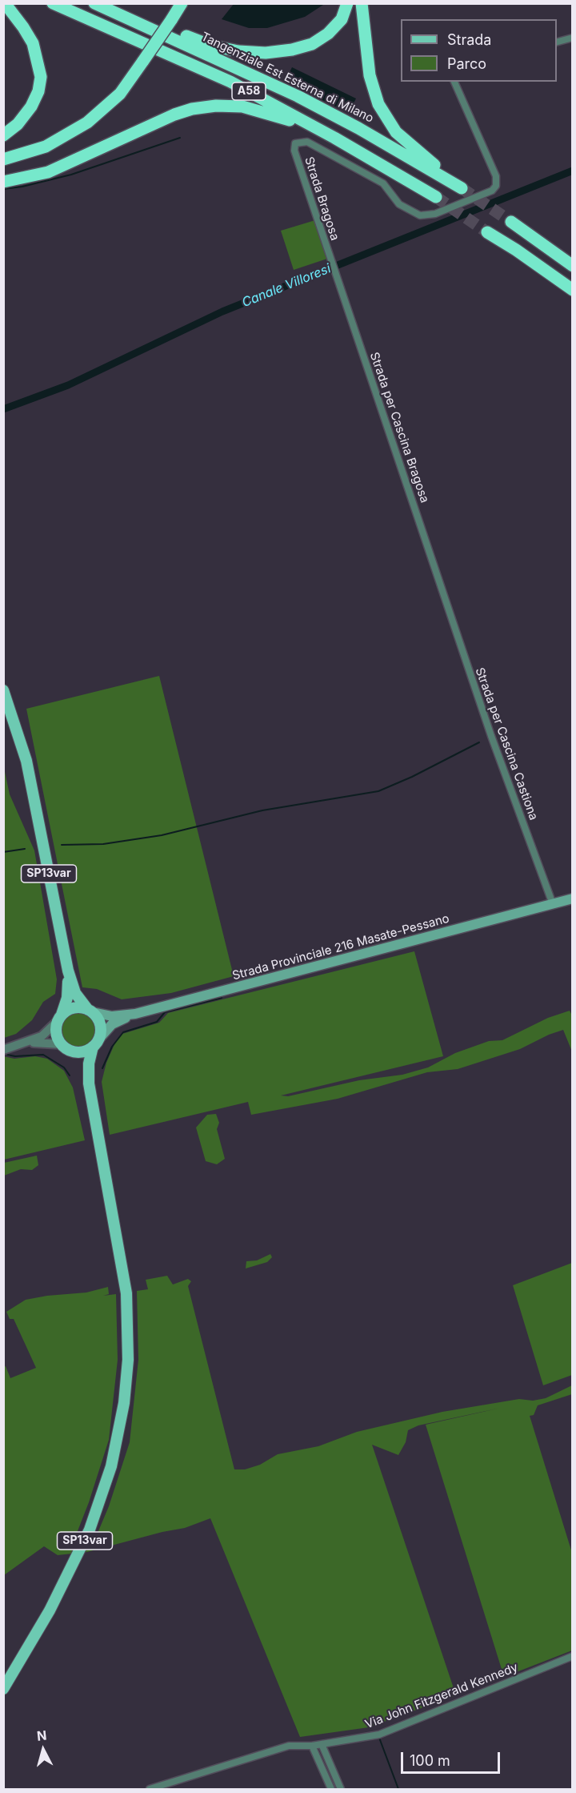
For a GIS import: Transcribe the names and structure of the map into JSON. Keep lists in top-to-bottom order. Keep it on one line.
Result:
{"streets":{"highway":["Tangenziale Est Esterna di Milano","A58"],"main road":["SP13var","Strada Provinciale 216 Masate-Pessano"],"street":["Strada Bragosa","Strada per Cascina Bragosa","Strada per Cascina Castiona","Via John Fitzgerald Kennedy"]},"crossings":[["Strada Bragosa","Strada per Cascina Bragosa"],["Strada per Cascina Bragosa","Strada per Cascina Castiona"],["Strada per Cascina Castiona","Strada Provinciale 216 Masate-Pessano"]],"water":["Canale Villoresi"],"legend":["Strada","Parco"],"scale_bar":"100 m","north":"top"}
